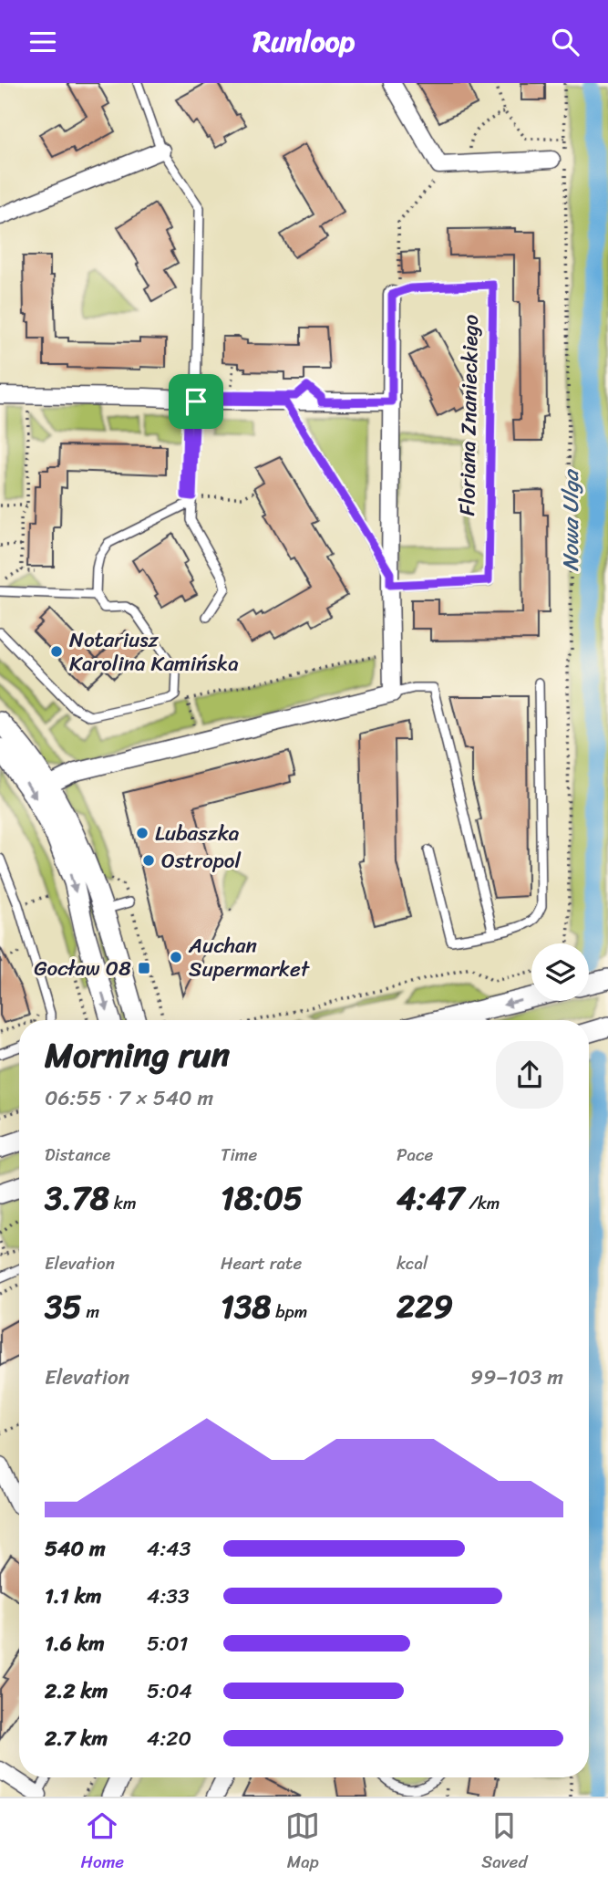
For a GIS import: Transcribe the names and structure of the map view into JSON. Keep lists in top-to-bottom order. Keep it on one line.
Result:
{"streets":{"lane":["Floriana Znanieckiego"]},"water":["Nowa Ulga"],"places":{"other":["Notariusz Karolina Kamińska","Lubaszka","Ostropol","Auchan Supermarket"],"transit":["Gocław 08"]},"page":{"header":"Runloop","heading":["Morning run","06:55 · 7 × 540 m"],"stats":[["Distance","3.78 km"],["Time","18:05"],["Pace","4:47 /km"],["Elevation","35 m"],["Heart rate","138 bpm"],["kcal","229"]],"chart":["Elevation","99–103 m"],"list":[{"name":"540 m","note":"4:43"},{"name":"1.1 km","note":"4:33"},{"name":"1.6 km","note":"5:01"},{"name":"2.2 km","note":"5:04"},{"name":"2.7 km","note":"4:20"}],"tabs":["Home","Map","Saved"]}}
